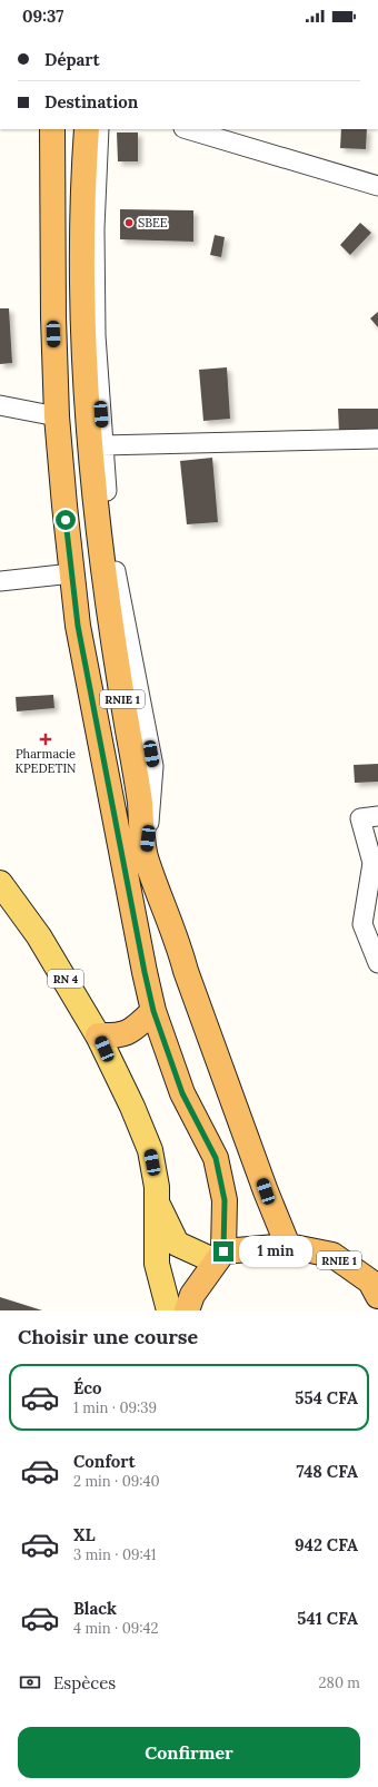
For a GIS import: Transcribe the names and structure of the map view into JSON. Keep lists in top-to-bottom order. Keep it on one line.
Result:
{"streets":{"highway":["RNIE 1"],"main road":["RN 4"]},"crossings":[["RNIE 1","RN 4"]],"places":{"other":["SBEE"],"health":["Pharmacie KPEDETIN"]},"page":{"status":"09:37","banner":["Départ","Destination"],"bubble":"1 min","heading":"Choisir une course","list":[{"name":"Éco","note":"1 min · 09:39","value":"554 CFA"},{"name":"Confort","note":"2 min · 09:40","value":"748 CFA"},{"name":"XL","note":"3 min · 09:41","value":"942 CFA"},{"name":"Black","note":"4 min · 09:42","value":"541 CFA"}],"pay":["Espèces","280 m"],"buttons":"Confirmer"}}
